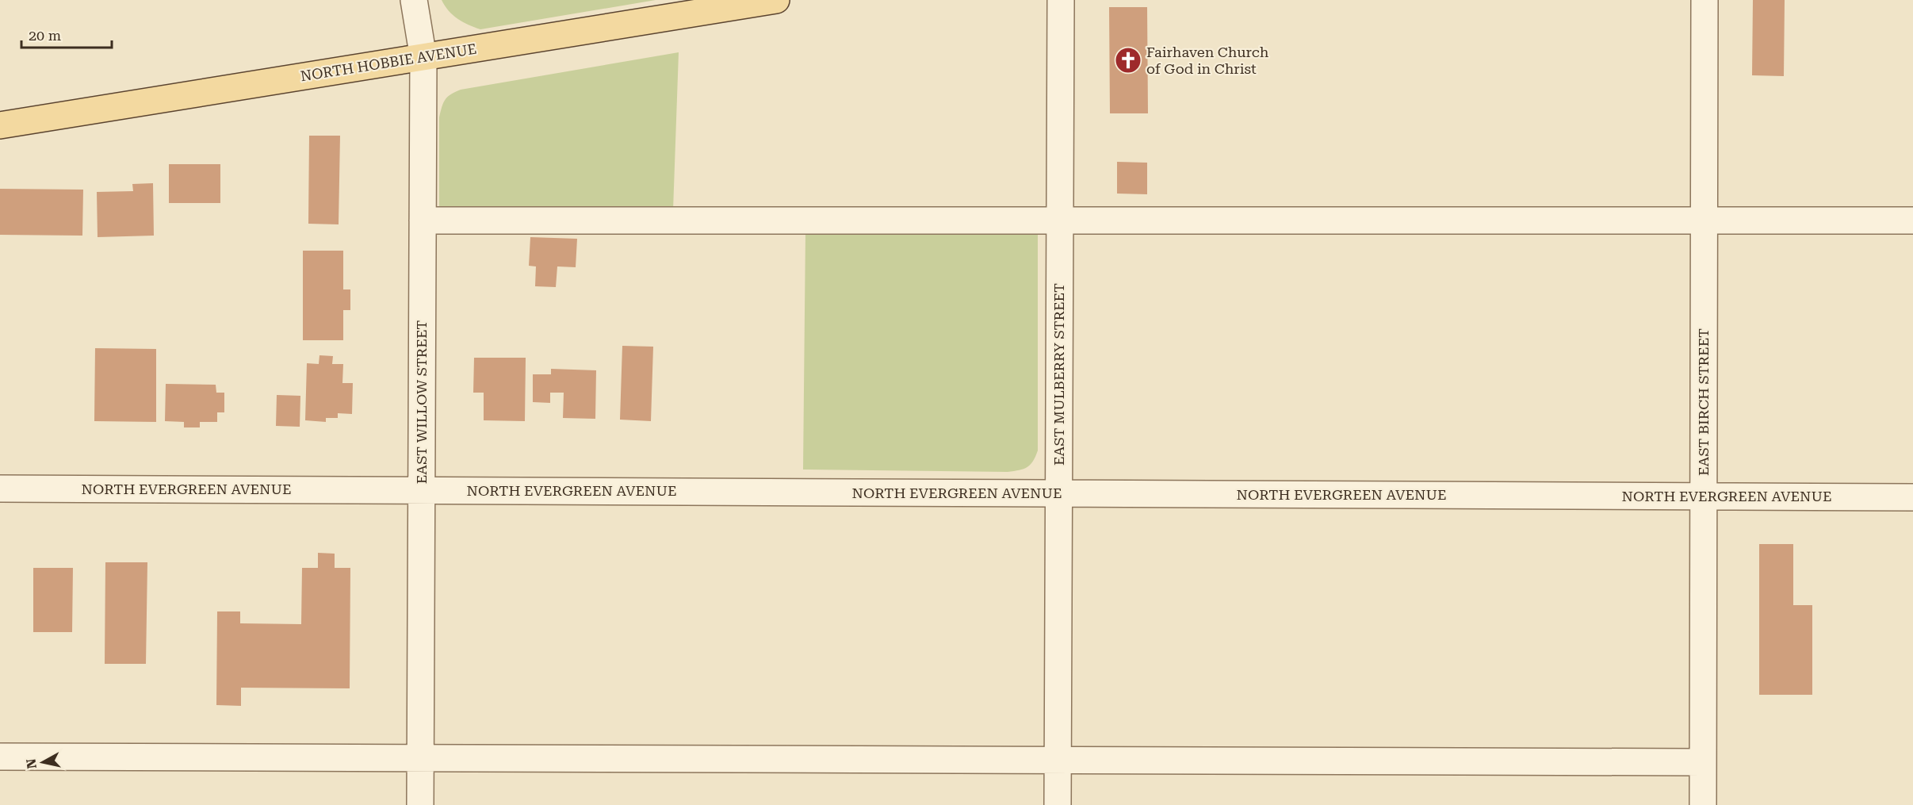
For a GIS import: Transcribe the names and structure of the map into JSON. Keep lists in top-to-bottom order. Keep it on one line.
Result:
{"streets":{"main road":["NORTH HOBBIE AVENUE"],"street":["EAST MULBERRY STREET","EAST WILLOW STREET","EAST BIRCH STREET","NORTH EVERGREEN AVENUE"]},"crossings":[["NORTH HOBBIE AVENUE","EAST WILLOW STREET"],["EAST MULBERRY STREET","NORTH EVERGREEN AVENUE"],["EAST WILLOW STREET","NORTH EVERGREEN AVENUE"],["EAST BIRCH STREET","NORTH EVERGREEN AVENUE"]],"places":{"church":["Fairhaven Church of God in Christ"]},"scale_bar":"20 m","north":"left"}
